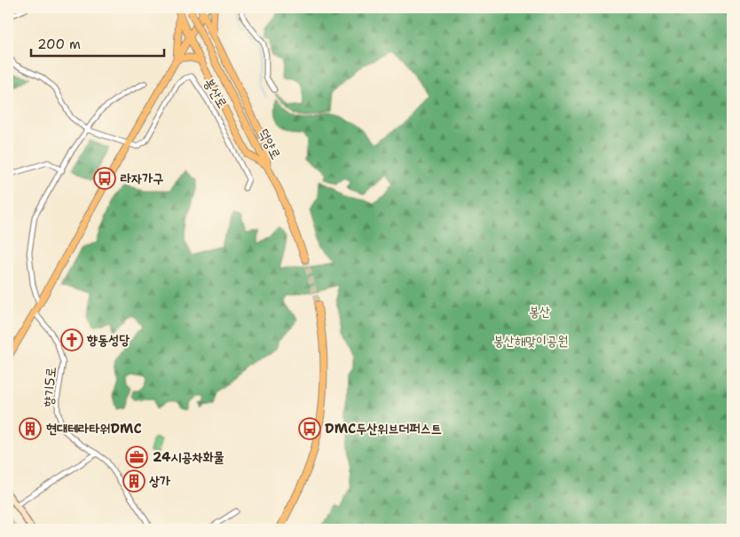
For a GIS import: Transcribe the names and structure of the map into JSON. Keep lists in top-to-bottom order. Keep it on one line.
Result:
{"streets":{"main road":["덕양로"],"street":["봉산로","향기5로"]},"parks":["봉산","봉산해맞이공원"],"places":{"bus stop":["라자가구","DMC두산위브더퍼스트"],"church":["향동성당"],"building":["현대테라타워DMC","상가"],"office":["24시공차화물"]},"scale_bar":"200 m"}
